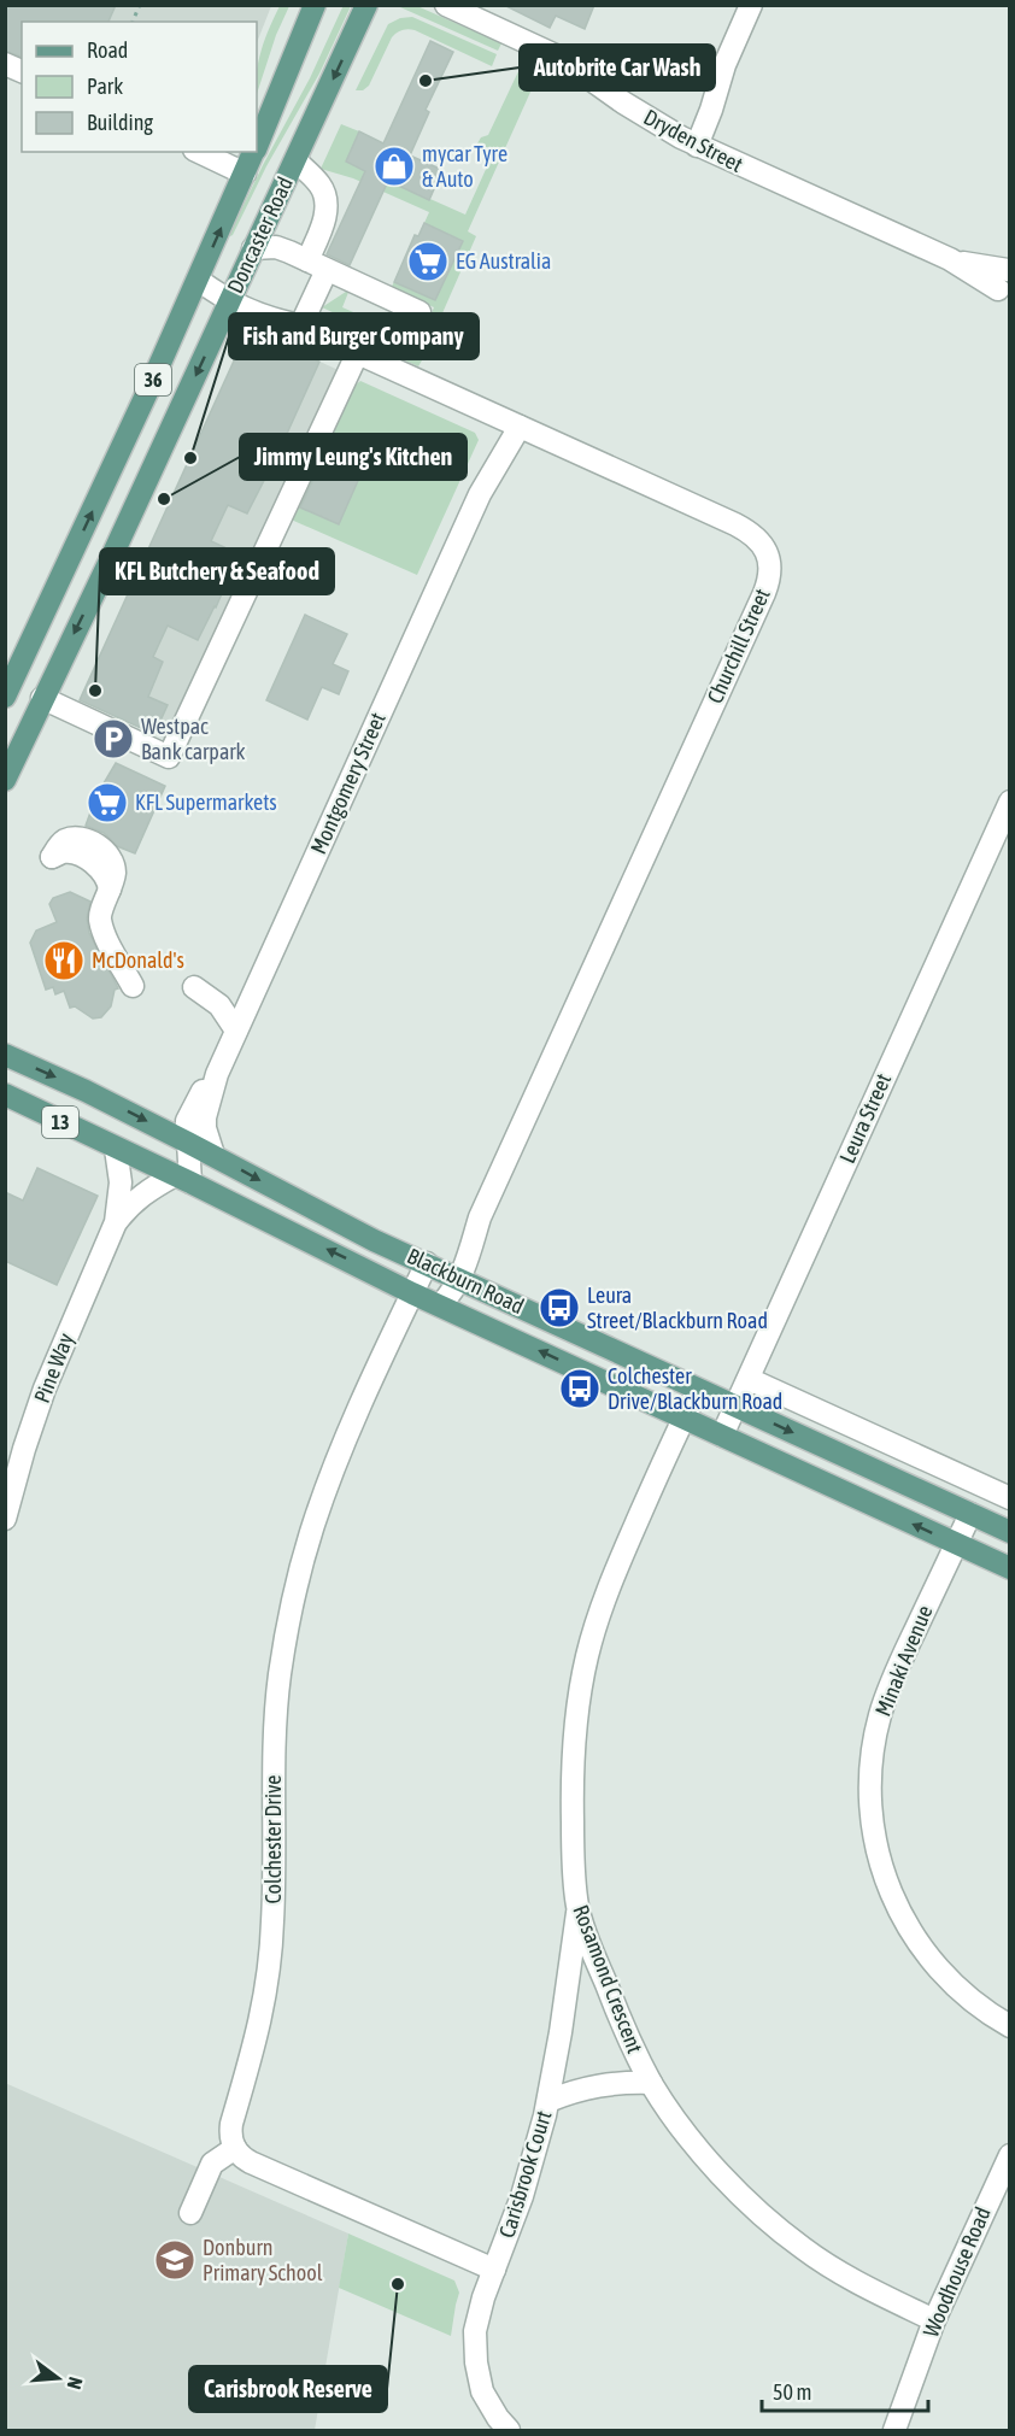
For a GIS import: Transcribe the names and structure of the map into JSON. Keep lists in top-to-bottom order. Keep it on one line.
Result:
{"streets":{"main road":["Doncaster Road","36","13","Blackburn Road"],"street":["Dryden Street","Churchill Street","Montgomery Street","Leura Street","Pine Way","Minaki Avenue","Colchester Drive","Rosamond Crescent","Carisbrook Court","Woodhouse Road"]},"crossings":[["Doncaster Road","Churchill Street"],["Churchill Street","Montgomery Street"],["Churchill Street","Blackburn Road"],["Churchill Street","Colchester Drive"],["Montgomery Street","Blackburn Road"],["Montgomery Street","Pine Way"],["Leura Street","Blackburn Road"],["Blackburn Road","Pine Way"],["Blackburn Road","Minaki Avenue"],["Blackburn Road","Colchester Drive"],["Blackburn Road","Rosamond Crescent"],["Rosamond Crescent","Carisbrook Court"],["Rosamond Crescent","Woodhouse Road"]],"places":{"other":["Autobrite Car Wash","Fish and Burger Company","Jimmy Leung's Kitchen","KFL Butchery & Seafood","Carisbrook Reserve"],"shop":["mycar Tyre & Auto"],"supermarket":["EG Australia","KFL Supermarkets"],"parking":["Westpac Bank carpark"],"restaurant":["McDonald's"],"bus stop":["Leura Street/Blackburn Road","Colchester Drive/Blackburn Road"],"school or university":["Donburn Primary School"]},"legend":["Road","Park","Building"],"scale_bar":"50 m","north":"right"}
